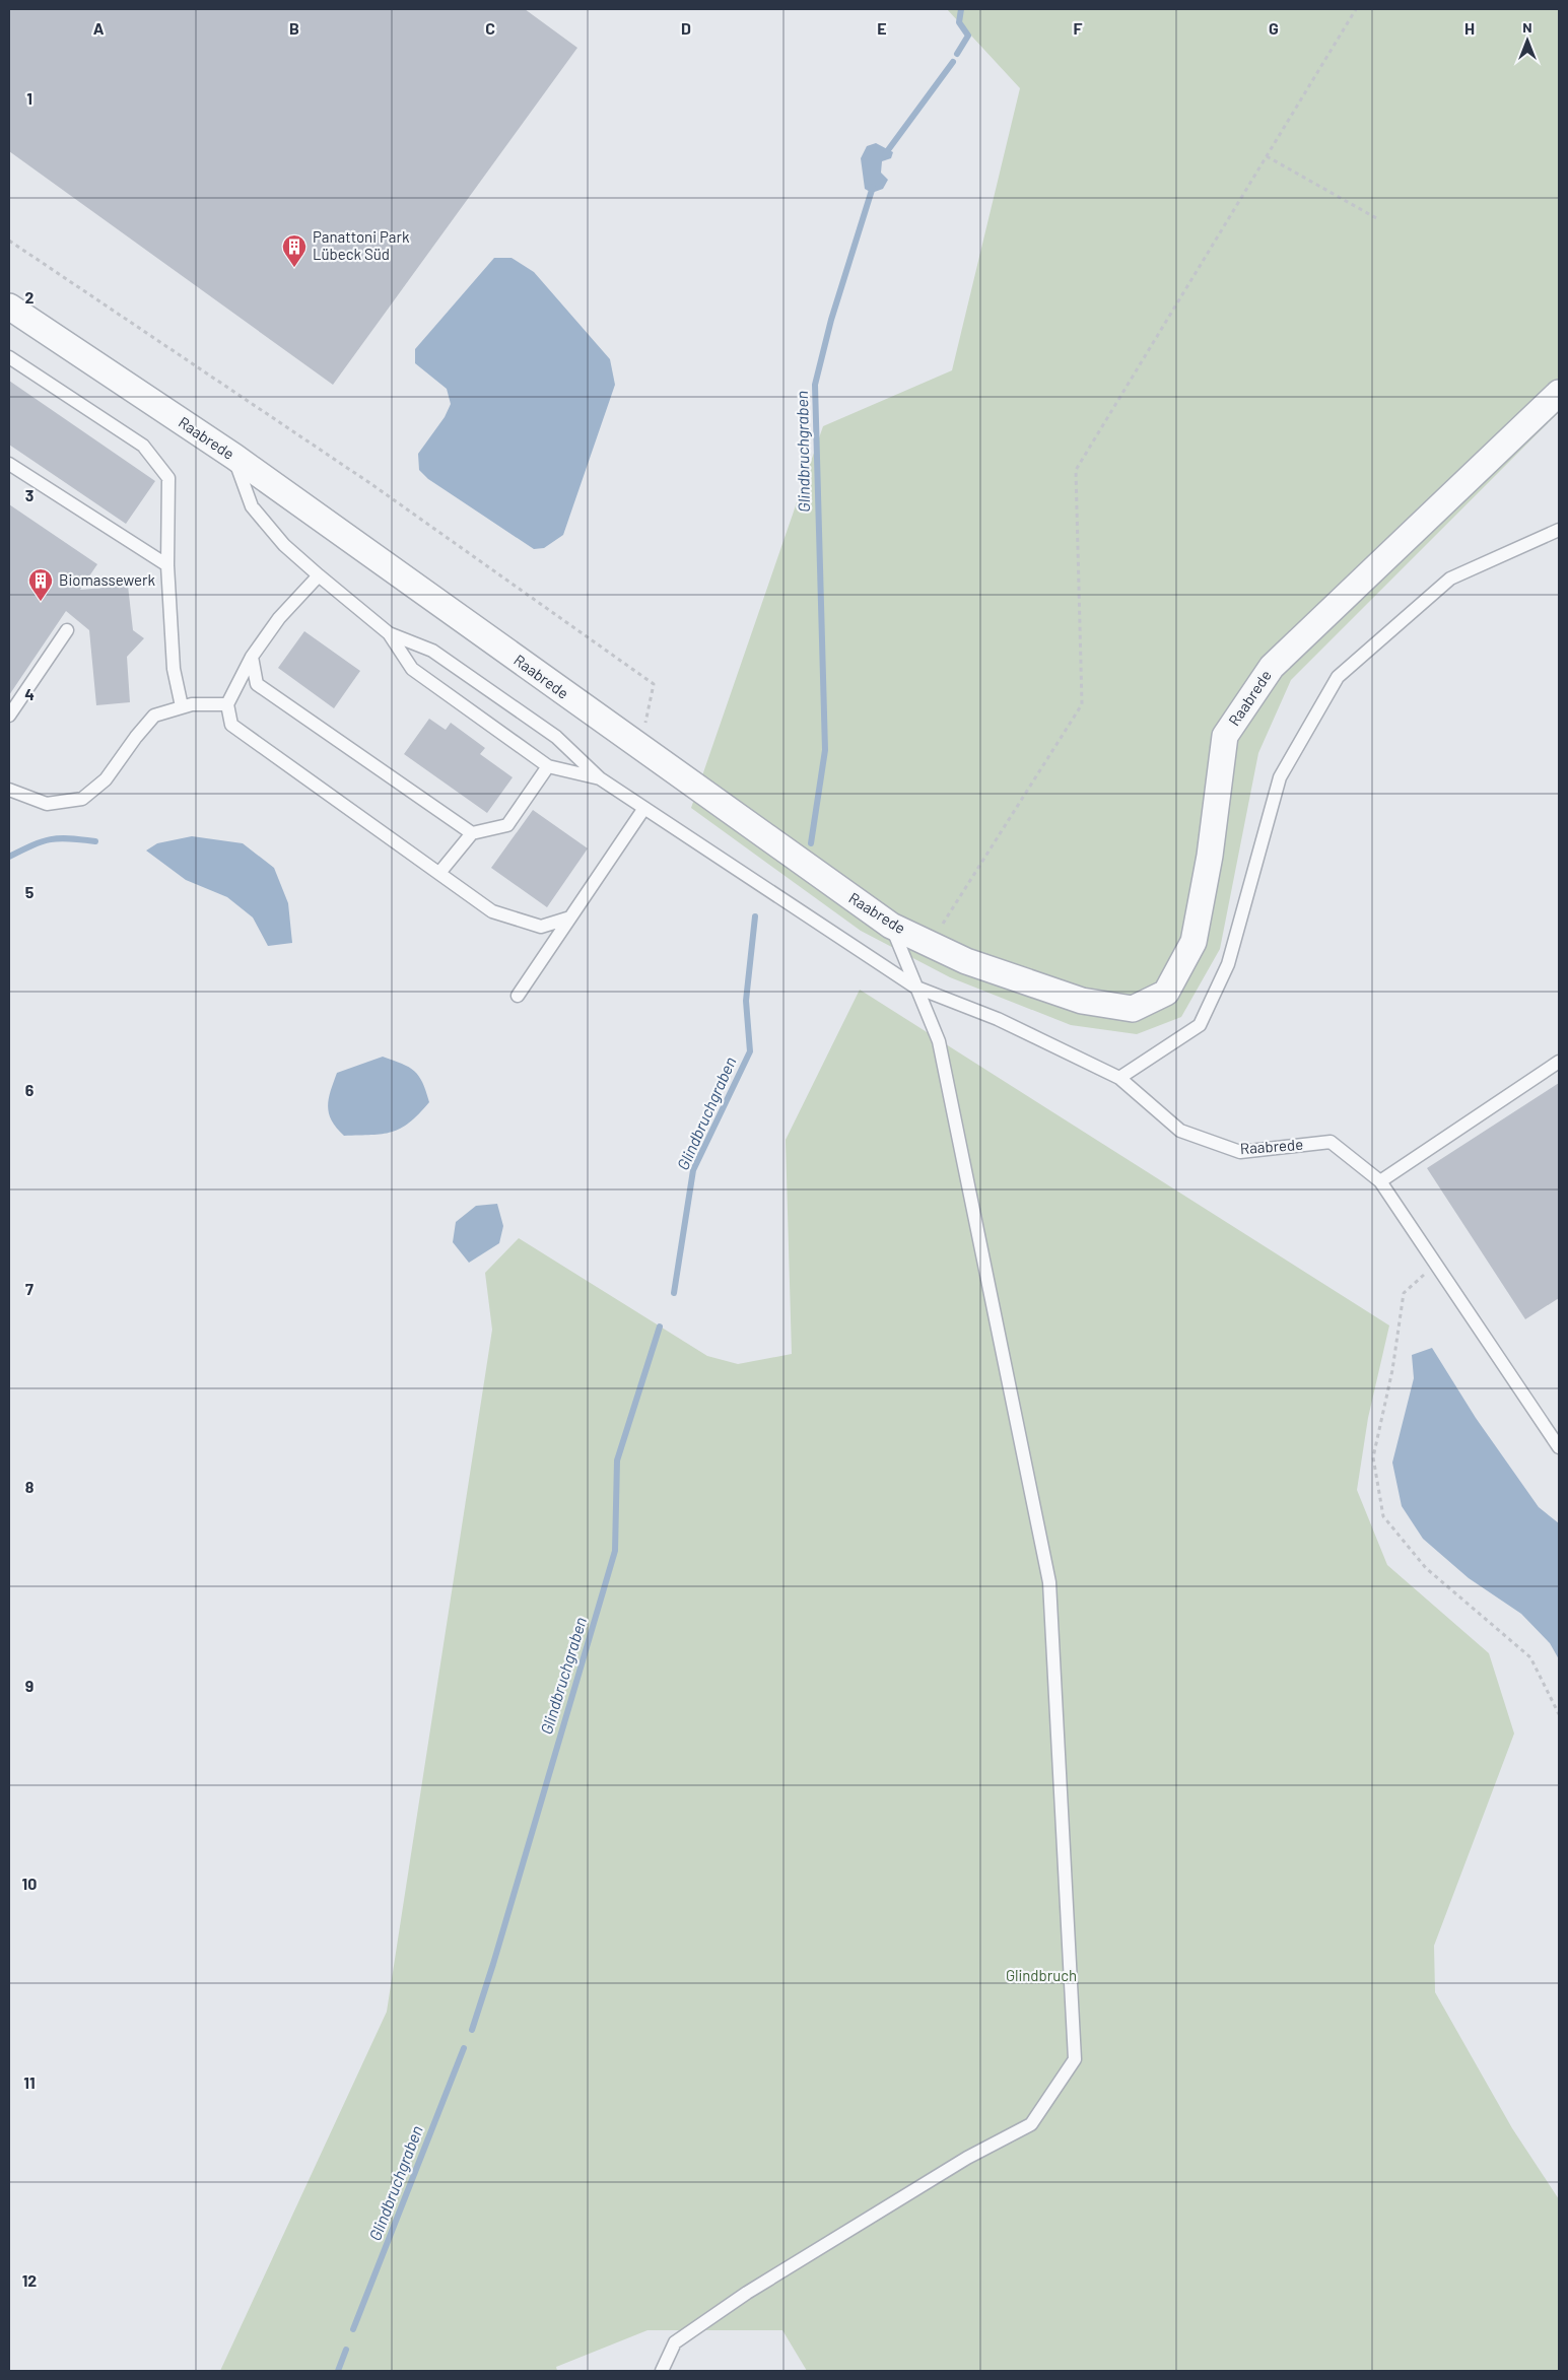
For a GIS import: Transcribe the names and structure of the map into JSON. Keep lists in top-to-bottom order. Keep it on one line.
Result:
{"streets":{"street":["Raabrede"]},"water":["Glindbruchgraben"],"parks":["Glindbruch"],"places":{"building":["Panattoni Park Lübeck Süd","Biomassewerk"]},"north":"top","grid":{"columns":["A","B","C","D","E","F","G","H"],"rows":["1","2","3","4","5","6","7","8","9","10","11","12"]}}
